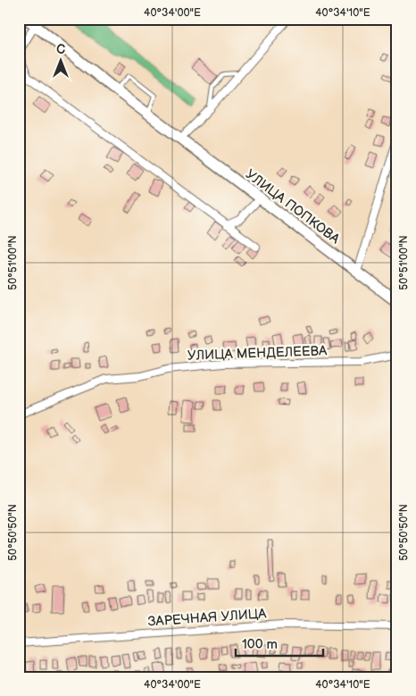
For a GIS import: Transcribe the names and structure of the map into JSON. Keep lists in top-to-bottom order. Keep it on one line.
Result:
{"streets":{"main road":["УЛИЦА ПОПКОВА"],"street":["УЛИЦА МЕНДЕЛЕЕВА","ЗАРЕЧНАЯ УЛИЦА"]},"scale_bar":"100 m","north":"top","coordinates":["40°34'00\"E","40°34'10\"E","50°51'00\"N","50°50'50\"N"]}
